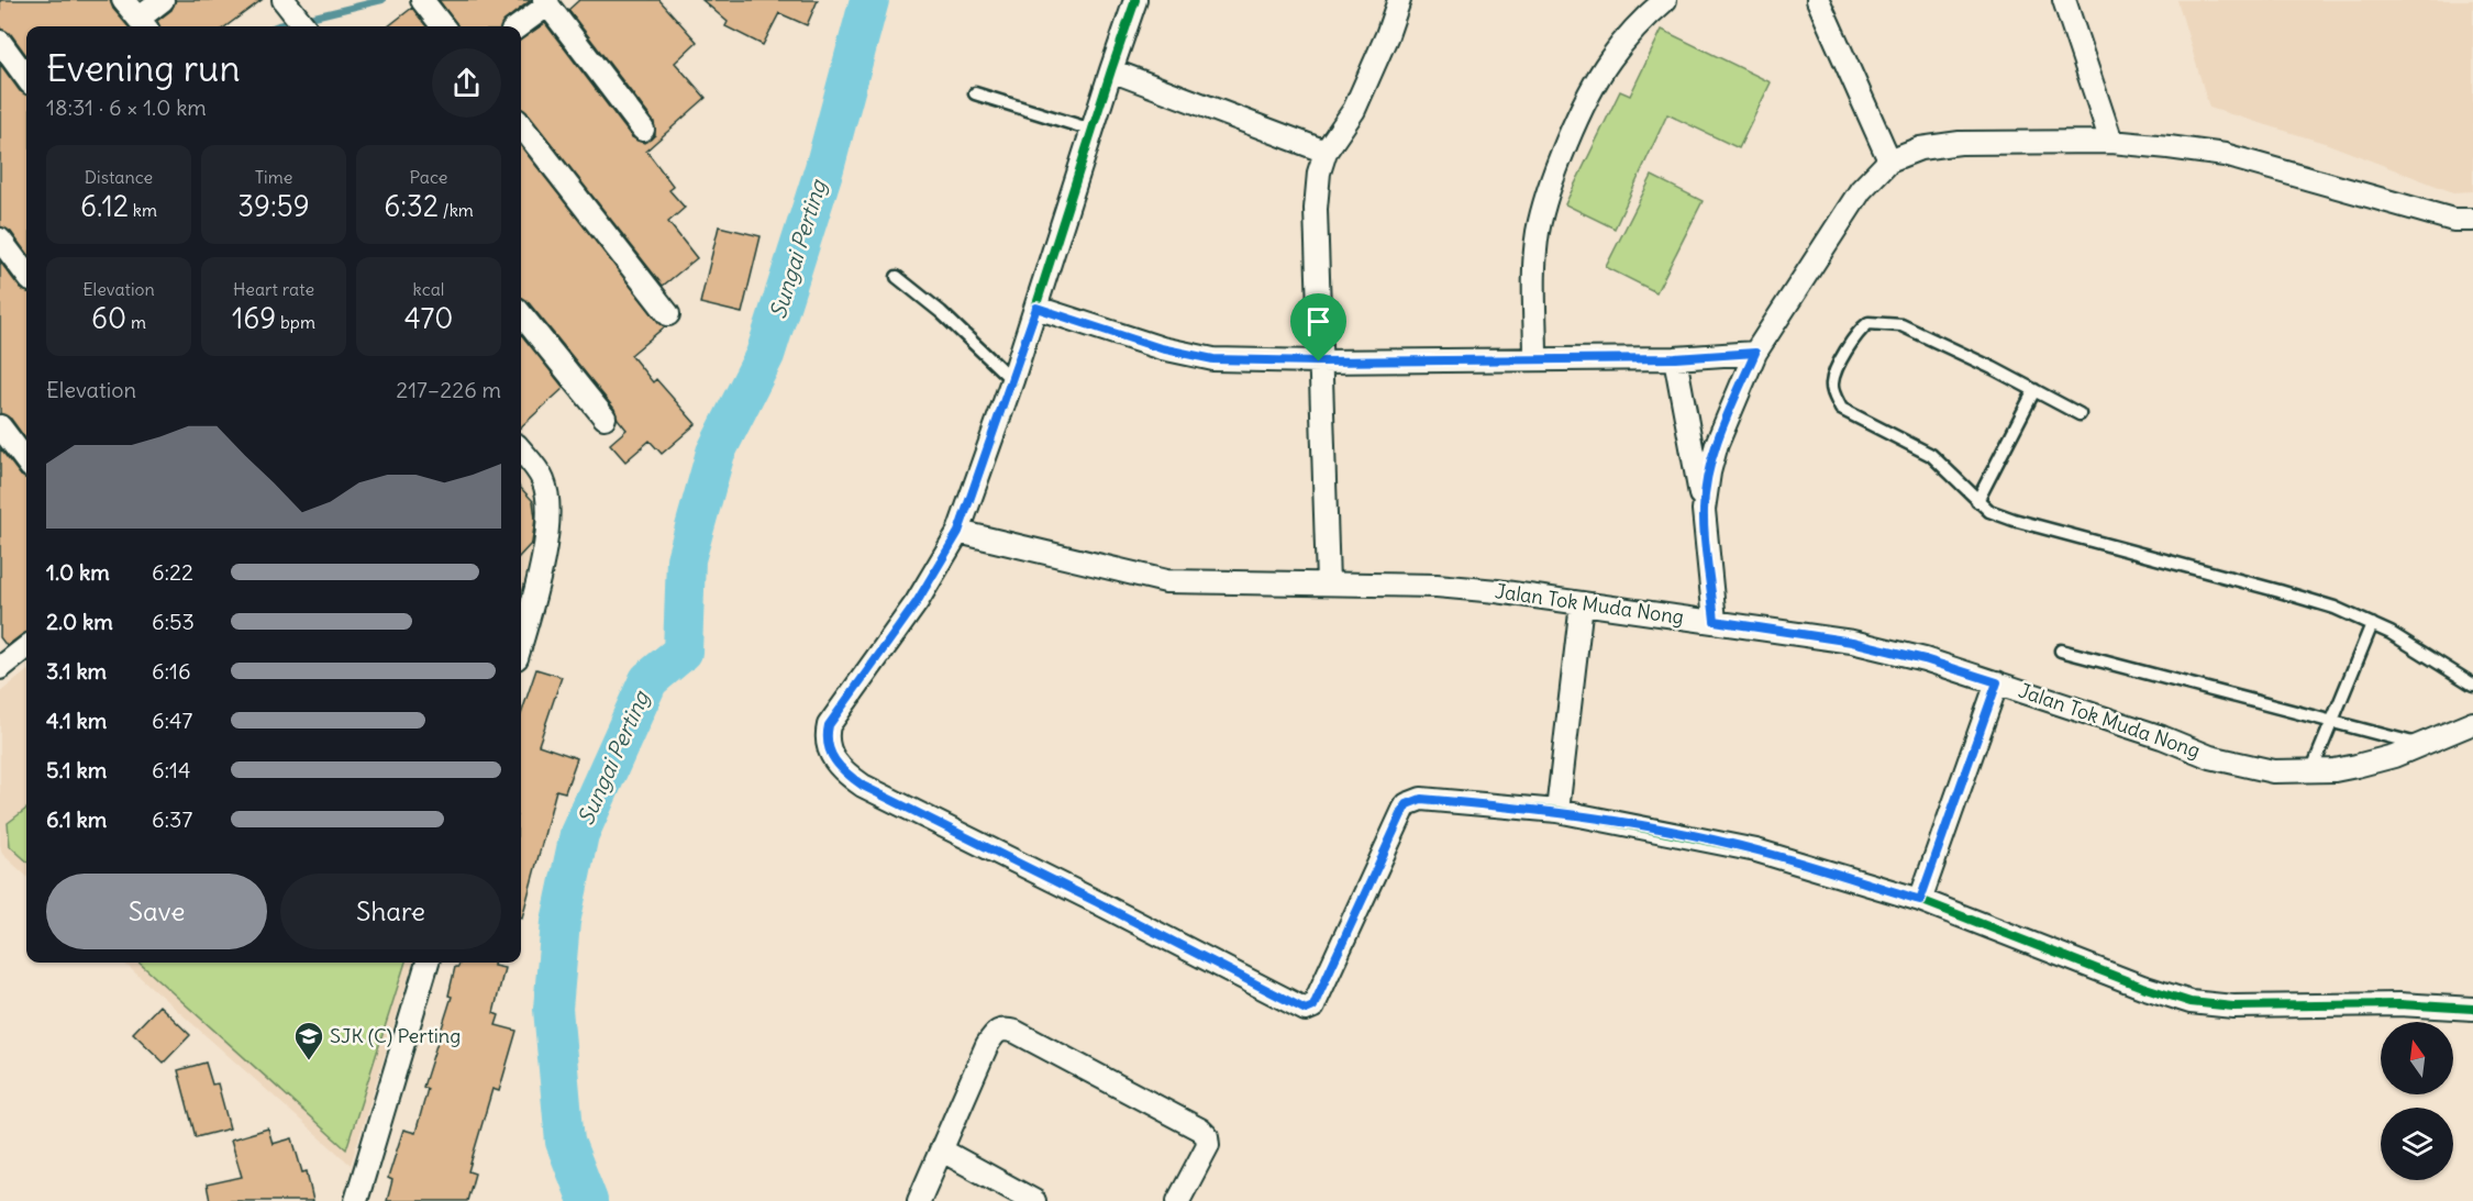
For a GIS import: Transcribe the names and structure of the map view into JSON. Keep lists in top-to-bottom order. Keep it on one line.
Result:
{"streets":{"street":["Jalan Tok Muda Nong"]},"water":["Sungai Perting"],"places":{"school or university":["SJK (C) Perting"]},"north":"top","page":{"heading":["Evening run","18:31 · 6 × 1.0 km"],"stats":[["Distance","6.12 km"],["Time","39:59"],["Pace","6:32 /km"],["Elevation","60 m"],["Heart rate","169 bpm"],["kcal","470"]],"chart":["Elevation","217–226 m"],"list":[{"name":"1.0 km","note":"6:22"},{"name":"2.0 km","note":"6:53"},{"name":"3.1 km","note":"6:16"},{"name":"4.1 km","note":"6:47"},{"name":"5.1 km","note":"6:14"},{"name":"6.1 km","note":"6:37"}],"buttons":["Save","Share"]}}
